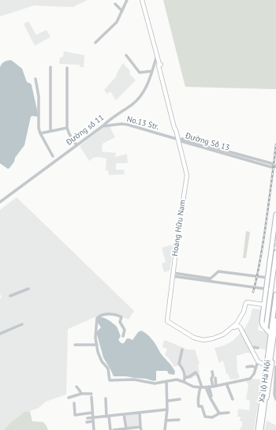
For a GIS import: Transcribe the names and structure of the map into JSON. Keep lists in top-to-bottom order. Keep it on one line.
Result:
{"streets":{"highway":["Xa lộ Hà Nội"],"street":["No.13 Str.","Đường số 11","Đường Số 13"]},"crossings":[["No.13 Str.","Đường số 11"],["No.13 Str.","Đường Số 13"]]}
